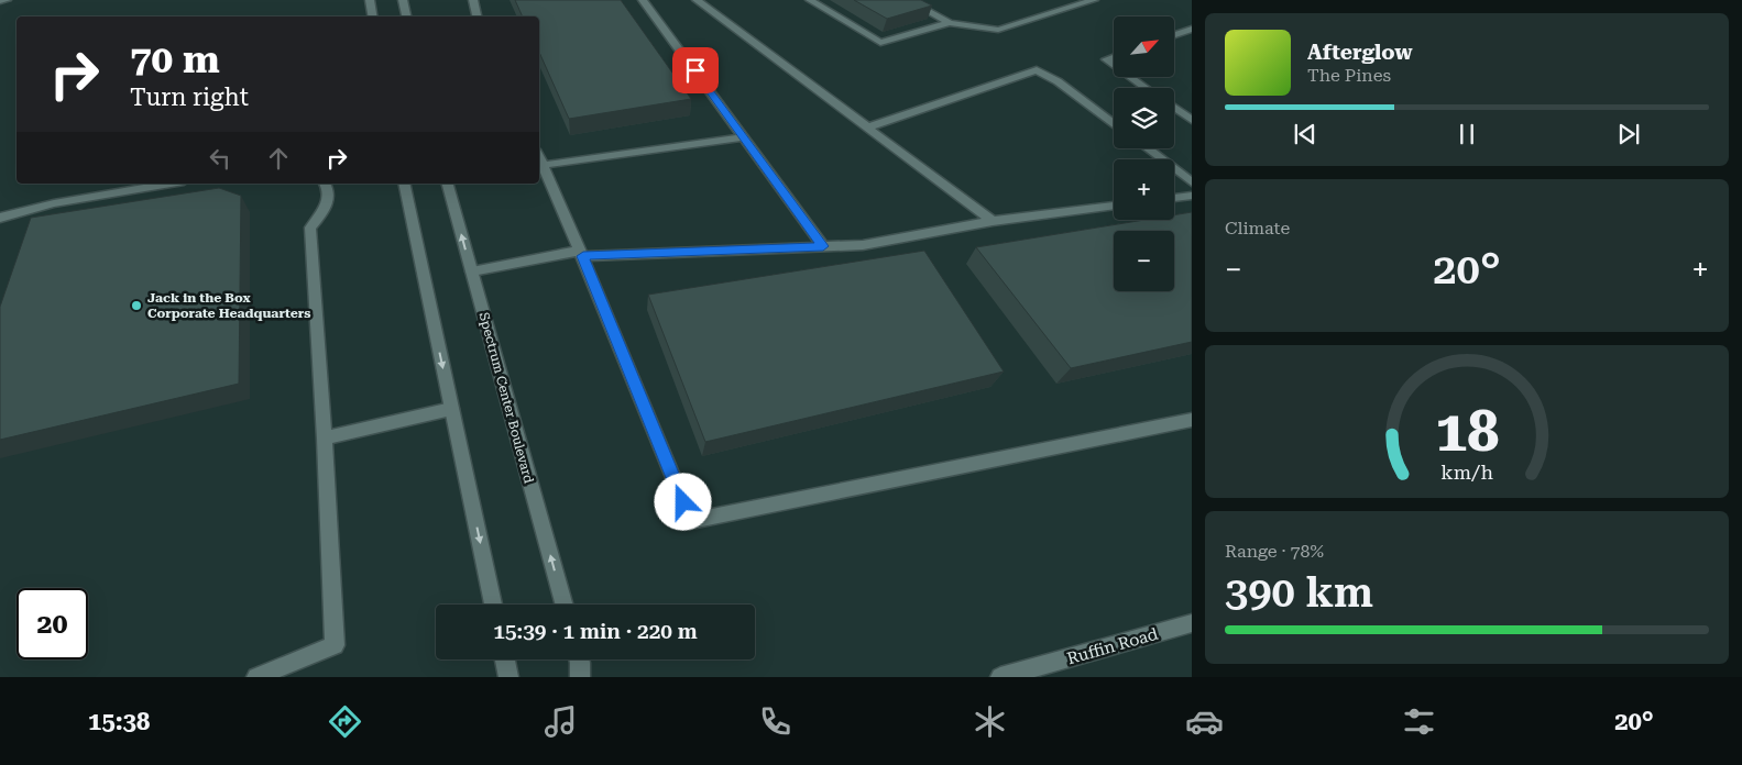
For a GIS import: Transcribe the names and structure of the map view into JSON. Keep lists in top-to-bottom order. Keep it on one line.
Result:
{"streets":{"street":["Spectrum Center Boulevard","Ruffin Road"]},"places":["Jack in the Box Corporate Headquarters"],"north":"top right","page":{"map_buttons":["+","−"],"turn":["70 m","Turn right"],"song":["Afterglow","The Pines"],"tile":["Climate",["Range · 78%","390 km"]],"heat":["−","20°","+"],"limit":"20","trip":"15:39 · 1 min · 220 m","tabs":["15:38","20°"],"gauge":["18","km/h"]}}
